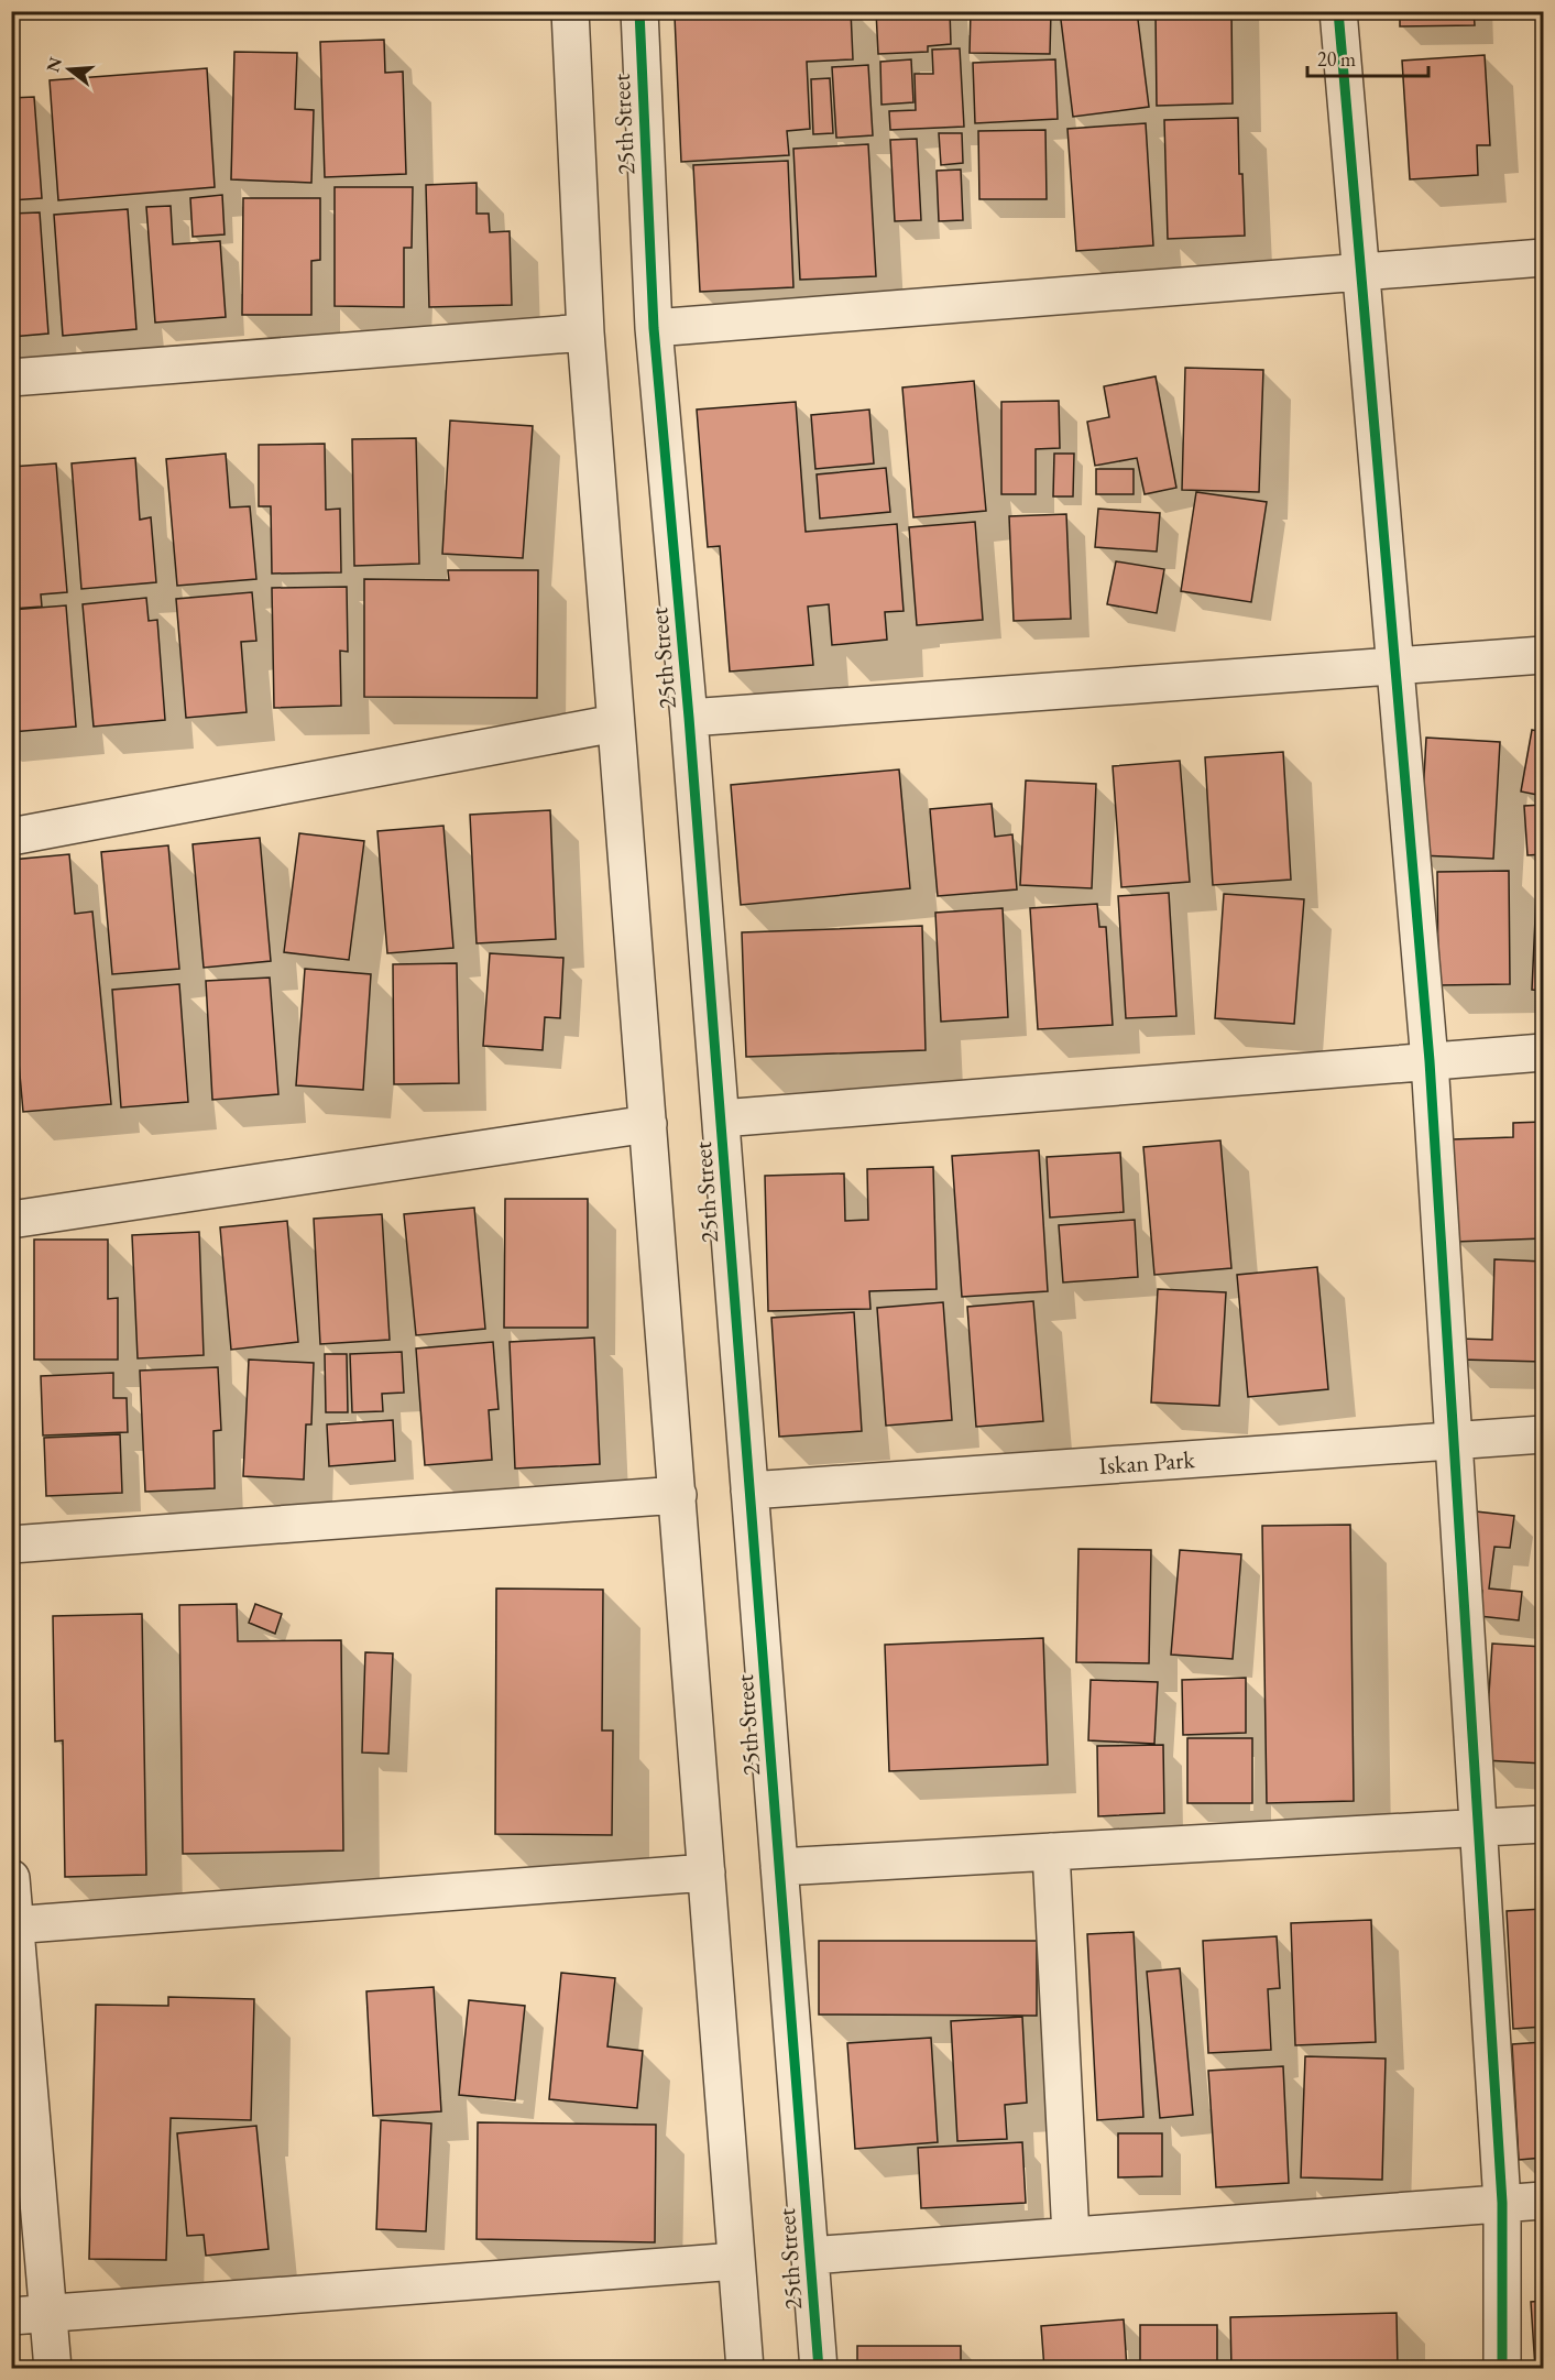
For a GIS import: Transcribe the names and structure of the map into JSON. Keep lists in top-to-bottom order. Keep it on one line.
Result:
{"streets":{"street":["25th Street","Iskan Park"]},"crossings":[["25th Street","Iskan Park"]],"scale_bar":"20 m","north":"left"}
